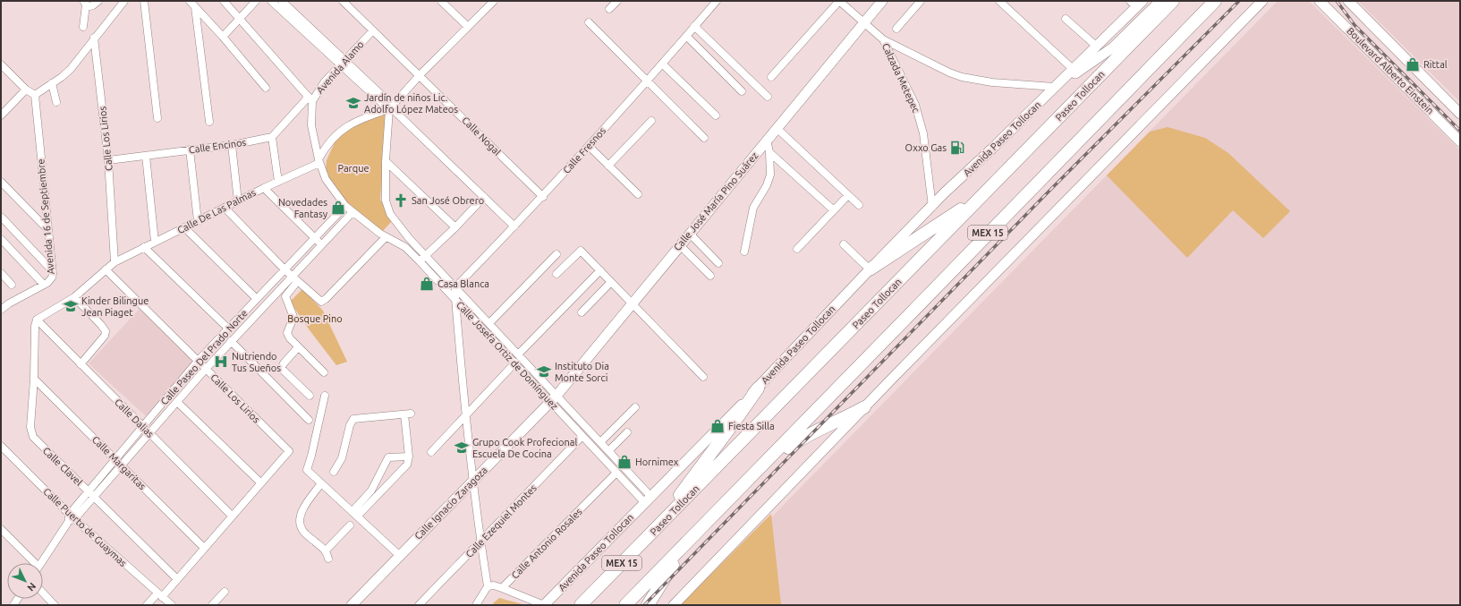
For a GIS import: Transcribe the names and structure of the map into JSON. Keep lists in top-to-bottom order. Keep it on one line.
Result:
{"streets":{"highway":["Paseo Tollocan","MEX 15"],"main road":["Boulevard Alberto Einstein","Avenida Paseo Tollocan","Calle José María Pino Suárez","Calle Ignacio Zaragoza"],"street":["Avenida Alamo","Calzada Metepec","Calle Nogal","Calle Los Lirios","Calle Encinos","Calle Fresnos","Calle De Las Palmas","Avenida 16 de Septiembre","Calle Josefa Ortiz de Domínguez","Calle Paseo Del Prado Norte","Calle Dalias","Calle Margaritas","Calle Clavel","Calle Ezequiel Montes","Calle Puerto de Guaymas","Calle Antonio Rosales"]},"crossings":[["Avenida Alamo","Calle Nogal"],["Avenida Alamo","Calle De Las Palmas"],["Avenida Alamo","Calle Josefa Ortiz de Domínguez"],["Avenida Alamo","Calle Paseo Del Prado Norte"],["Calzada Metepec","Avenida Paseo Tollocan"],["Calzada Metepec","Calle José María Pino Suárez"],["Calle Nogal","Calle Fresnos"],["Calle Los Lirios","Calle Encinos"],["Calle Los Lirios","Calle De Las Palmas"],["Calle Los Lirios","Calle Paseo Del Prado Norte"],["Avenida Paseo Tollocan","Calle Josefa Ortiz de Domínguez"],["Calle Fresnos","Calle Josefa Ortiz de Domínguez"],["Calle José María Pino Suárez","Calle Josefa Ortiz de Domínguez"],["Calle José María Pino Suárez","Calle Ignacio Zaragoza"],["Calle De Las Palmas","Calle Dalias"],["Calle De Las Palmas","Calle Clavel"],["Calle Josefa Ortiz de Domínguez","Calle Paseo Del Prado Norte"],["Calle Josefa Ortiz de Domínguez","Calle Ignacio Zaragoza"],["Calle Josefa Ortiz de Domínguez","Calle Ezequiel Montes"],["Calle Josefa Ortiz de Domínguez","Calle Antonio Rosales"],["Calle Paseo Del Prado Norte","Calle Dalias"],["Calle Paseo Del Prado Norte","Calle Margaritas"],["Calle Paseo Del Prado Norte","Calle Clavel"],["Calle Paseo Del Prado Norte","Calle Puerto de Guaymas"],["Calle Dalias","Calle Clavel"],["Calle Margaritas","Calle Clavel"]],"parks":["Parque","Bosque Pino"],"places":{"shop":["Rittal","Novedades Fantasy","Casa Blanca","Fiesta Silla","Hornimex"],"school or university":["Jardín de niños Lic. Adolfo López Mateos","Kinder Bilingue Jean Piaget","Instituto Dia Monte Sorci","Grupo Cook Profecional Escuela De Cocina"],"fuel station":["Oxxo Gas"],"church":["San José Obrero"],"hospital":["Nutriendo Tus Sueños"]},"north":"bottom right"}
